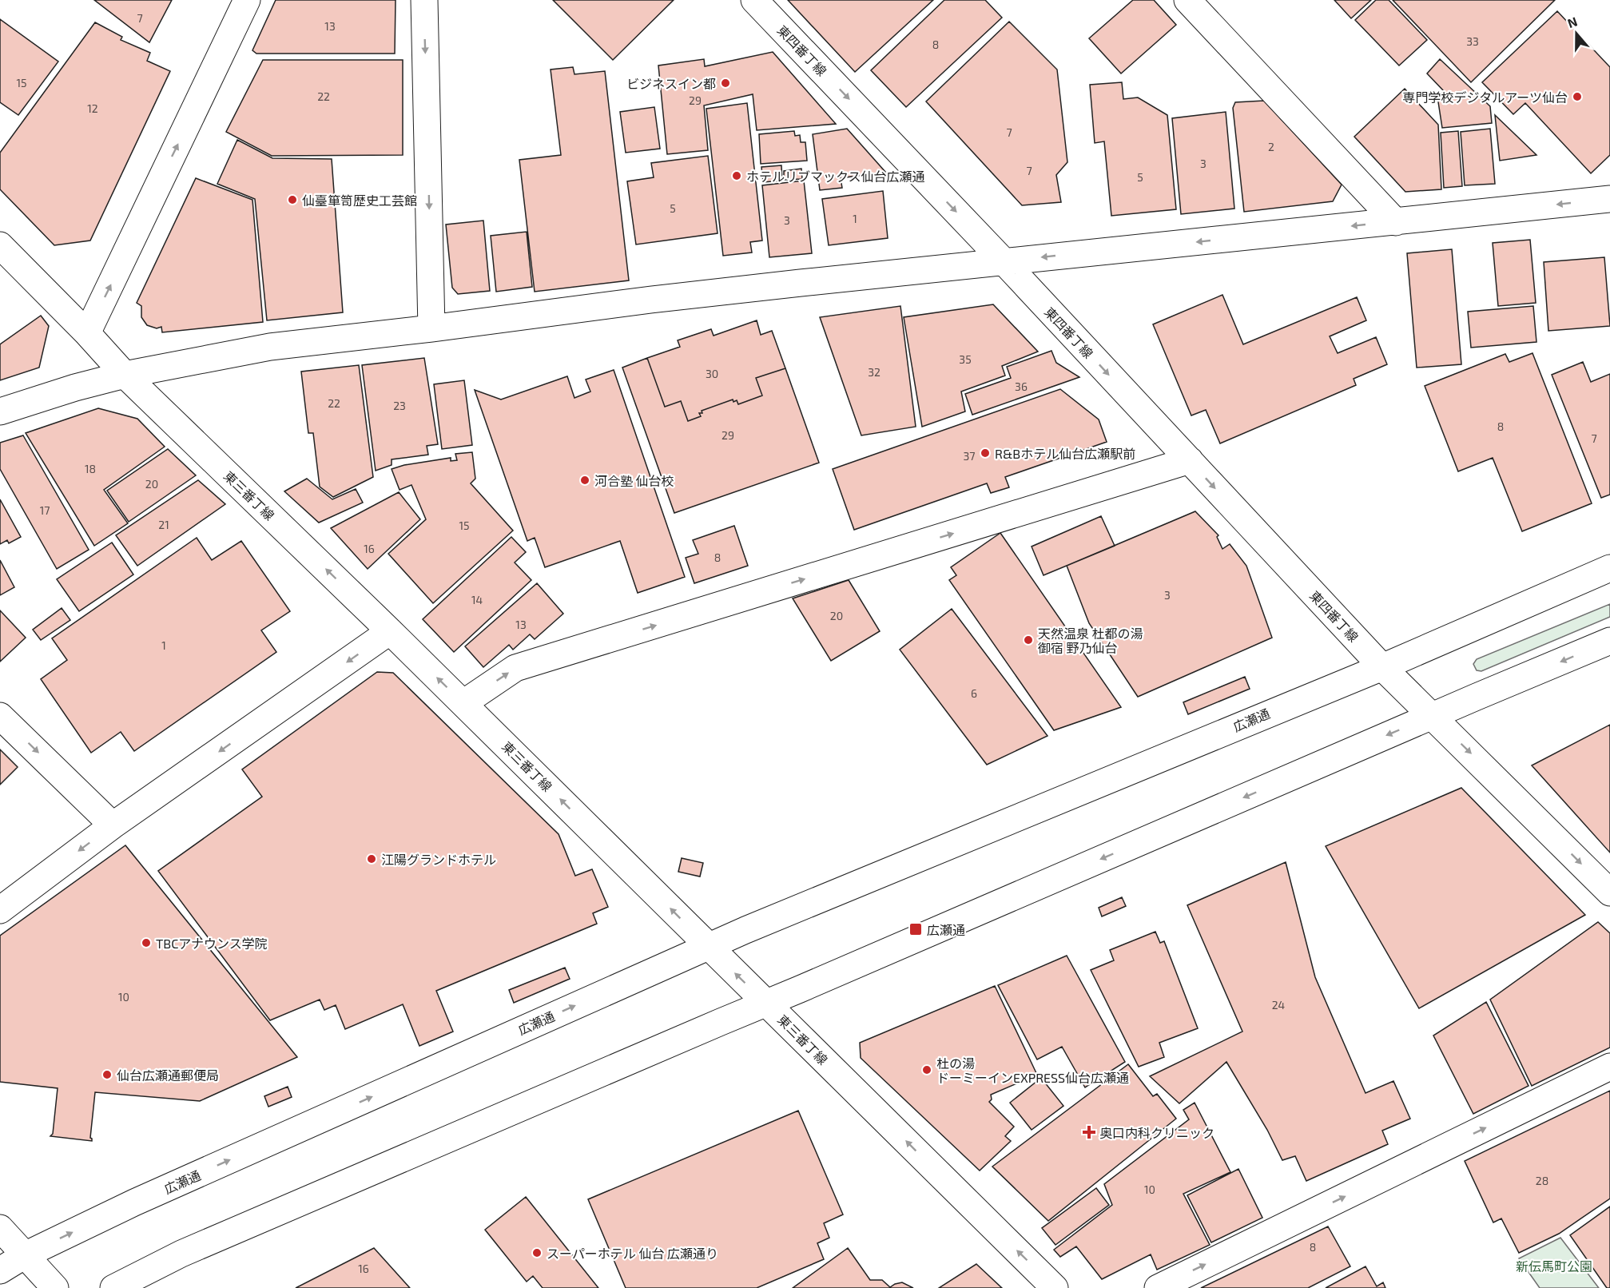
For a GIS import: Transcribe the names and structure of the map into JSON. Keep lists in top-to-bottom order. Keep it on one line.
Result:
{"streets":{"main road":["東四番丁線","東三番丁線","広瀬通"]},"crossings":[["東四番丁線","広瀬通"],["東三番丁線","広瀬通"]],"one_way":["東四番丁線","東三番丁線"],"parks":["新伝馬町公園"],"places":{"other":["ビジネスイン都","専門学校デジタルアーツ仙台","ホテルリブマックス仙台広瀬通","仙臺箪笥歴史工芸館","R&Bホテル仙台広瀬駅前","河合塾 仙台校","天然温泉 杜都の湯 御宿 野乃仙台","江陽グランドホテル","TBCアナウンス学院","杜の湯 ドーミーインEXPRESS仙台広瀬通","仙台広瀬通郵便局","スーパーホテル 仙台 広瀬通り"],"transit":["広瀬通"],"health":["奥口内科クリニック"]},"house_numbers":["7","13","33","8","15","22","29","12","7","2","3","7","5","5","1","3","35","32","30","36","22","23","8","29","7","37","18","20","17","21","15","16","8","3","14","20","13","1","6","10","24","28","10","8","16"],"north":"top"}
